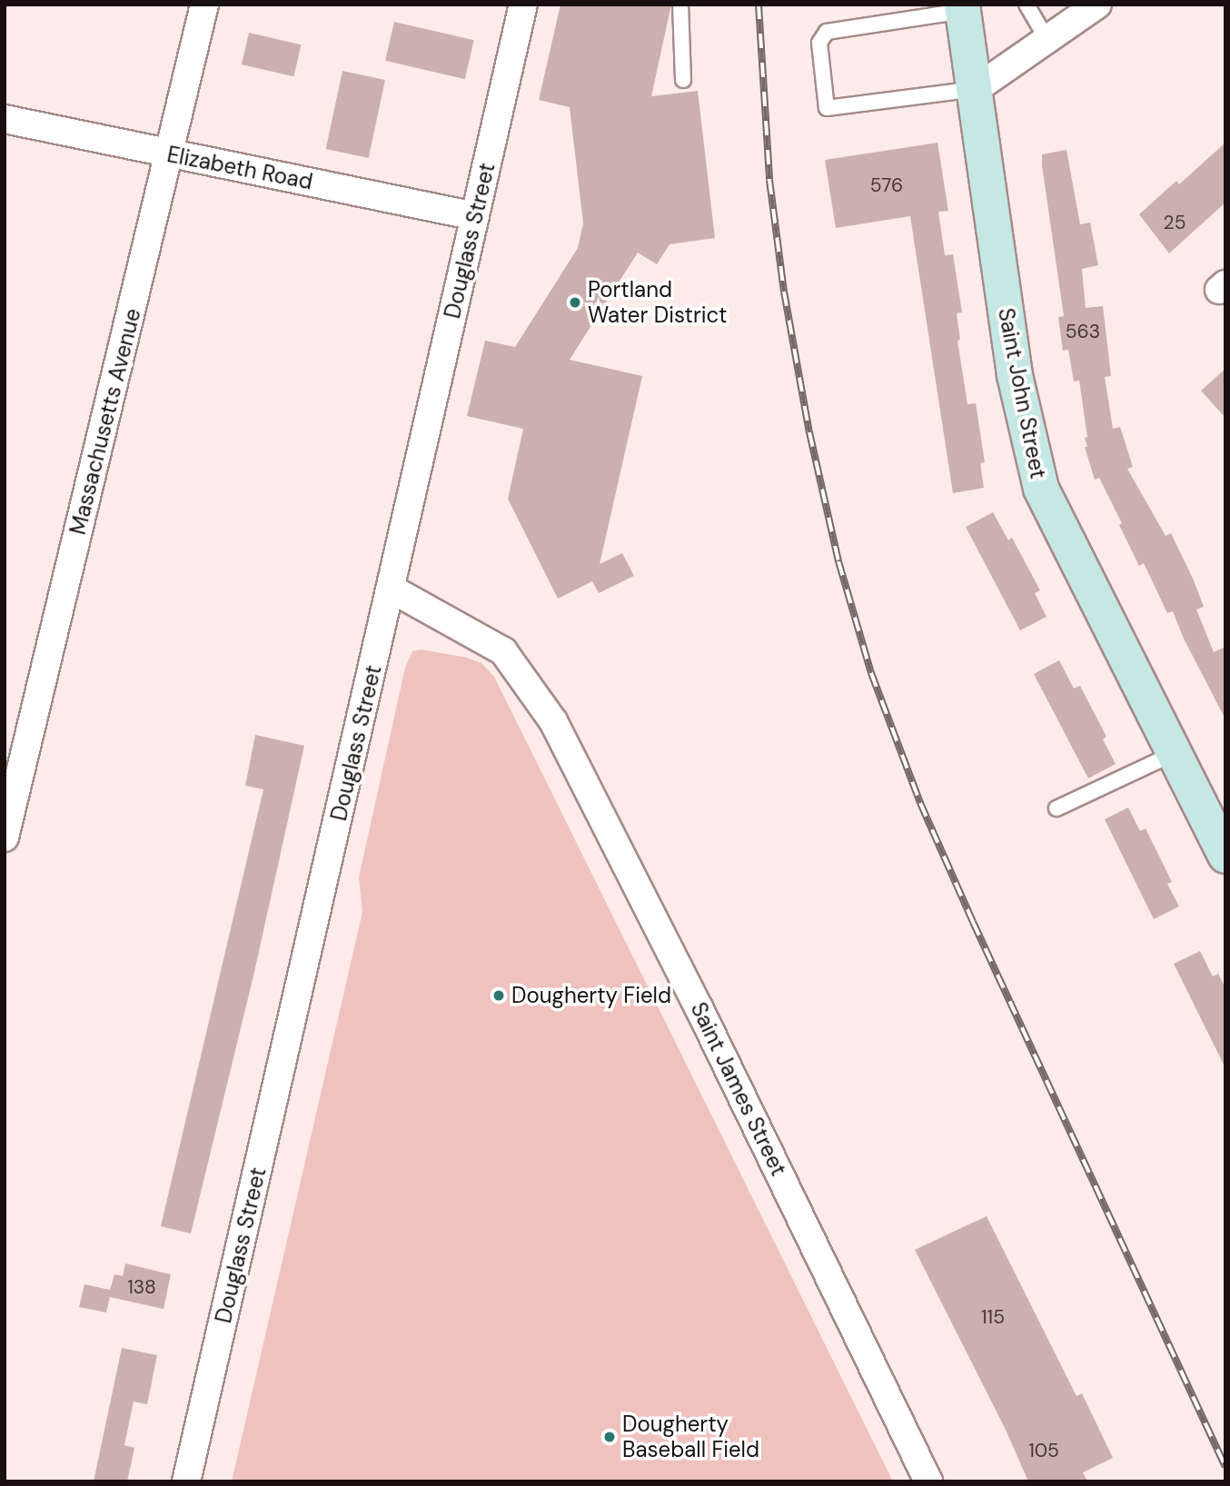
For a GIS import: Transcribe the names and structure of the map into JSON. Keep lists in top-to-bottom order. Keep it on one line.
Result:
{"streets":{"main road":["Saint John Street"],"street":["Elizabeth Road","Douglass Street","Massachusetts Avenue","Saint James Street"]},"crossings":[["Elizabeth Road","Douglass Street"],["Elizabeth Road","Massachusetts Avenue"],["Douglass Street","Saint James Street"]],"places":["Portland Water District","Dougherty Field","Dougherty Baseball Field"],"house_numbers":["576","25","563","138","115","105"]}
